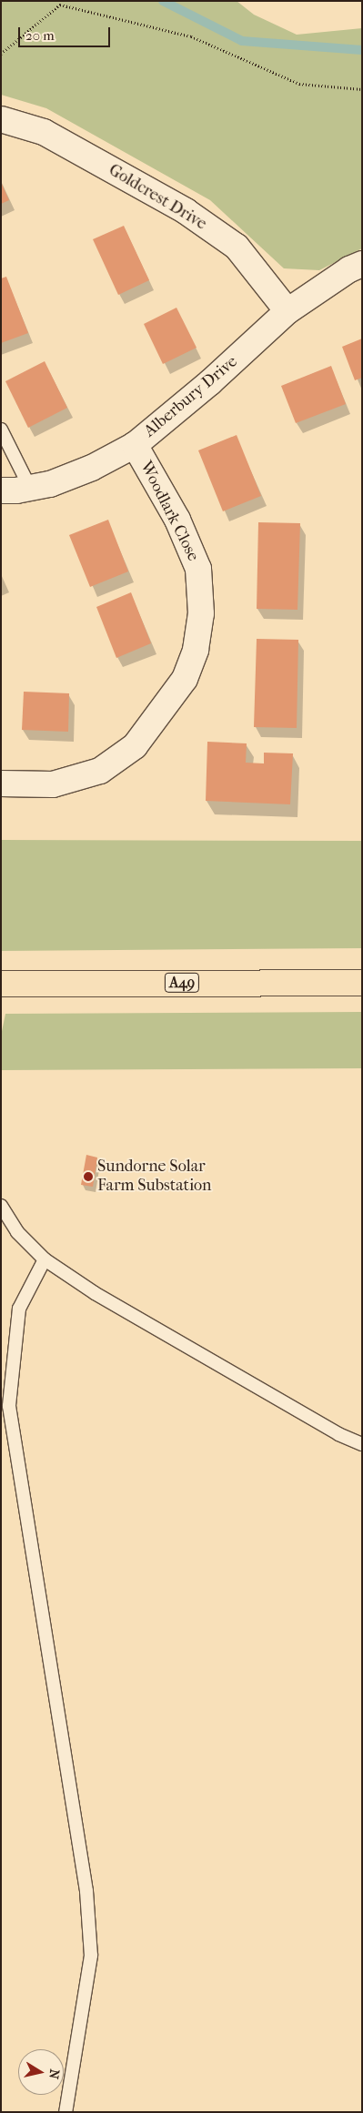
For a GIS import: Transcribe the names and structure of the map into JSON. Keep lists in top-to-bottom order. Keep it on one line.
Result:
{"streets":{"highway":["A49"],"street":["Goldcrest Drive","Alberbury Drive","Woodlark Close"]},"crossings":[["Goldcrest Drive","Alberbury Drive"],["Alberbury Drive","Woodlark Close"]],"places":["Sundorne Solar Farm Substation"],"scale_bar":"20 m","north":"right"}
